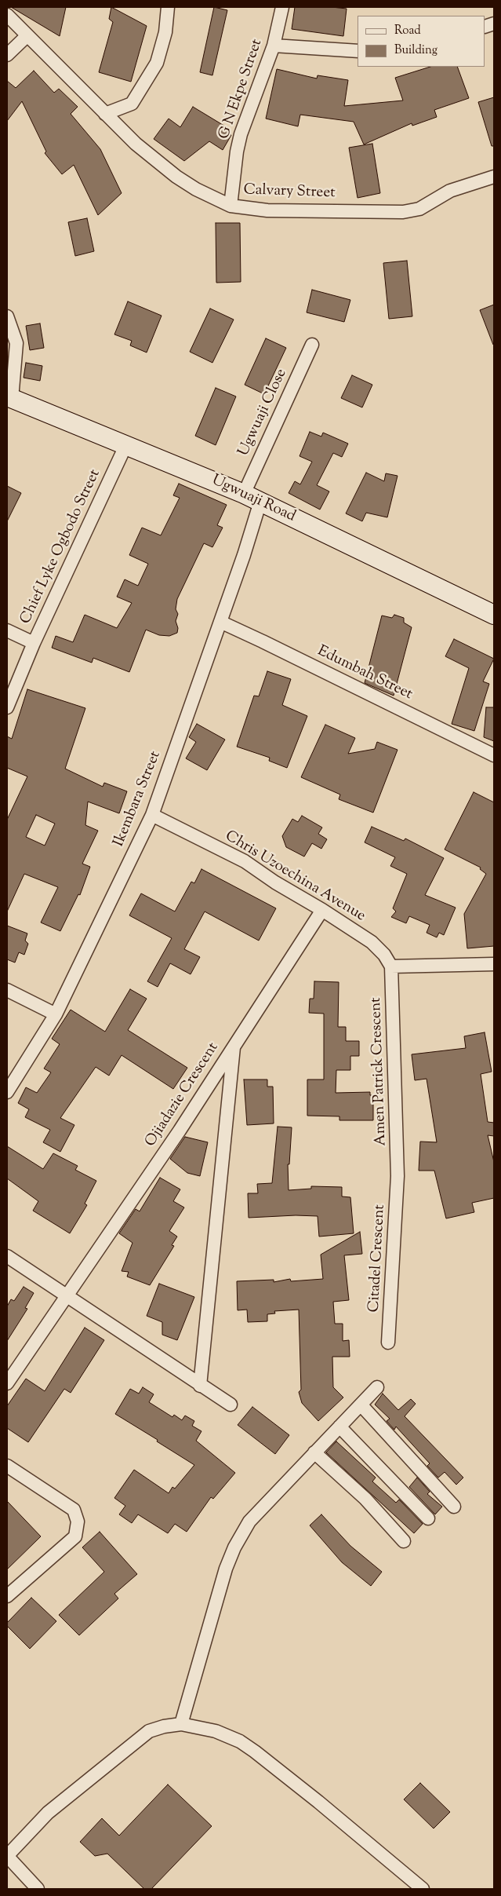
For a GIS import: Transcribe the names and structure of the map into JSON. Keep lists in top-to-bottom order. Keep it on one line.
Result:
{"streets":{"main road":["Ugwuaji Road"],"street":["G N Ekpe Street","Calvary Street","Ugwuaji Close","Chief Lyke Ogbodo Street","Edumbah Street","Ikembara Street","Chris Uzoechina Avenue","Amen Patrick Crescent","Ojiadazie Crescent","Citadel Crescent"]},"crossings":[["G N Ekpe Street","Calvary Street"],["Ugwuaji Close","Ugwuaji Road"],["Ugwuaji Road","Chief Lyke Ogbodo Street"],["Ugwuaji Road","Ikembara Street"],["Edumbah Street","Ikembara Street"],["Ikembara Street","Chris Uzoechina Avenue"],["Chris Uzoechina Avenue","Amen Patrick Crescent"],["Chris Uzoechina Avenue","Ojiadazie Crescent"],["Amen Patrick Crescent","Citadel Crescent"]],"legend":["Road","Building"]}
